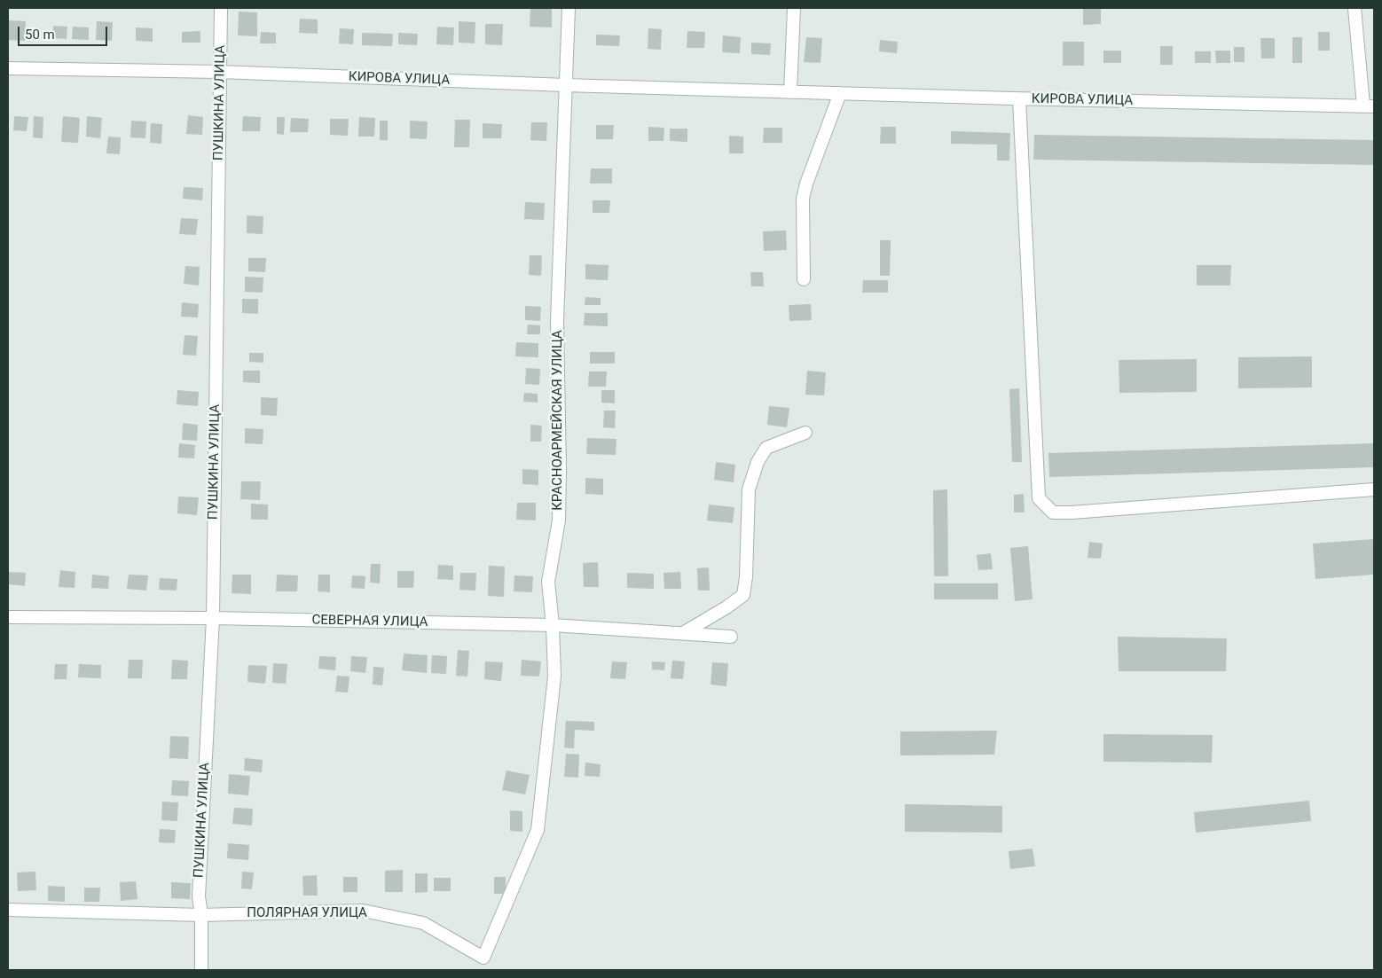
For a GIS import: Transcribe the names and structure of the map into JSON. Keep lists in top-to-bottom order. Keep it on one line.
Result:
{"streets":{"street":["КИРОВА УЛИЦА","ПУШКИНА УЛИЦА","КРАСНОАРМЕЙСКАЯ УЛИЦА","СЕВЕРНАЯ УЛИЦА","ПОЛЯРНАЯ УЛИЦА"]},"crossings":[["КИРОВА УЛИЦА","ПУШКИНА УЛИЦА"],["КИРОВА УЛИЦА","КРАСНОАРМЕЙСКАЯ УЛИЦА"],["ПУШКИНА УЛИЦА","СЕВЕРНАЯ УЛИЦА"],["ПУШКИНА УЛИЦА","ПОЛЯРНАЯ УЛИЦА"],["КРАСНОАРМЕЙСКАЯ УЛИЦА","СЕВЕРНАЯ УЛИЦА"],["КРАСНОАРМЕЙСКАЯ УЛИЦА","ПОЛЯРНАЯ УЛИЦА"]],"scale_bar":"50 m"}
